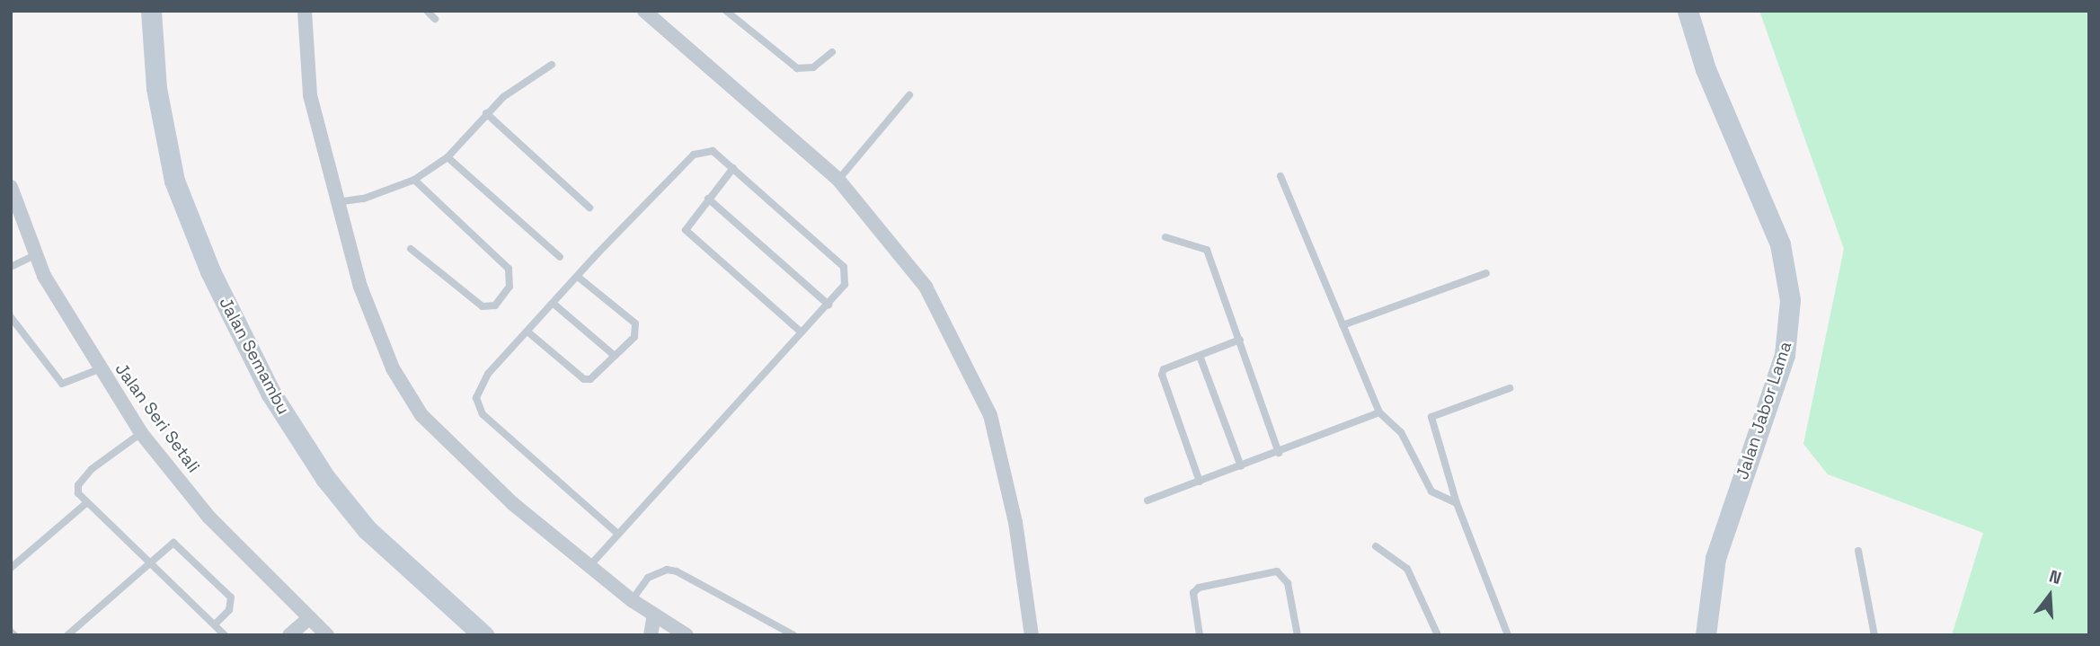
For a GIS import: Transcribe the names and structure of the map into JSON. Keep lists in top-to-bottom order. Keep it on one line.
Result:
{"streets":{"main road":["Jalan Semambu","Jalan Jabor Lama"],"street":["Jalan Seri Setali"]},"north":"top"}
